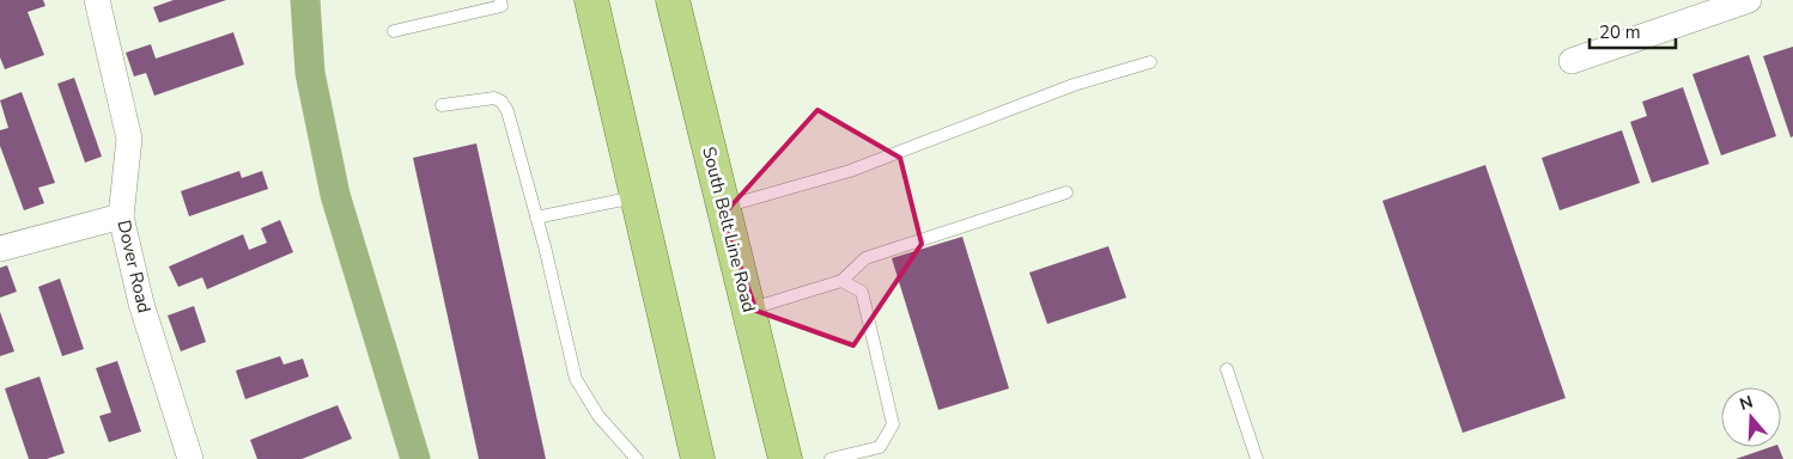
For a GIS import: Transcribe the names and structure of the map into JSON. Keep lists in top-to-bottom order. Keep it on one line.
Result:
{"streets":{"main road":["South Belt Line Road"],"street":["Dover Road"]},"scale_bar":"20 m","north":"top"}
